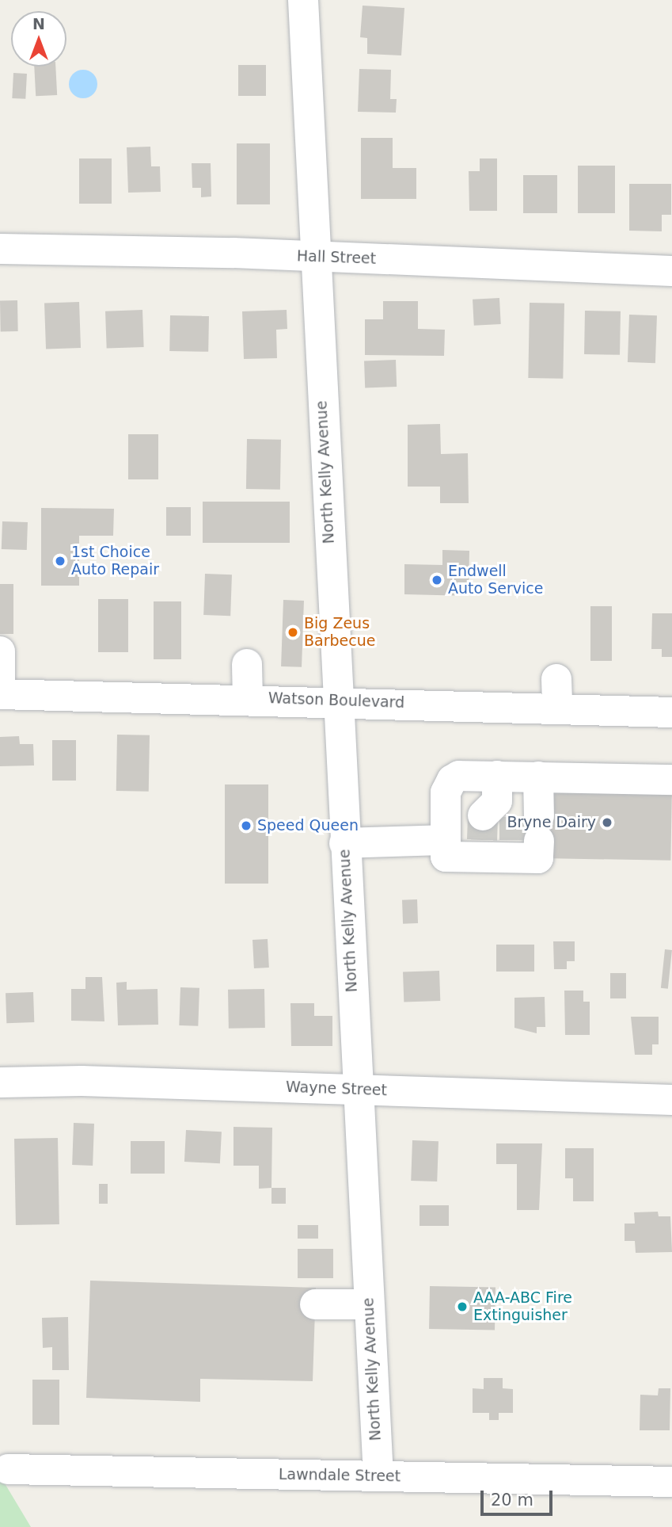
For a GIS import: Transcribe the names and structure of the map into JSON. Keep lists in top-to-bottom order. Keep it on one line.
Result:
{"streets":{"street":["Hall Street","North Kelly Avenue","Watson Boulevard","Wayne Street","Lawndale Street"]},"crossings":[["Hall Street","North Kelly Avenue"],["North Kelly Avenue","Watson Boulevard"],["North Kelly Avenue","Wayne Street"],["North Kelly Avenue","Lawndale Street"]],"places":["1st Choice Auto Repair","Endwell Auto Service","Big Zeus Barbecue","Bryne Dairy","Speed Queen","AAA-ABC Fire Extinguisher"],"scale_bar":"20 m","north":"top"}
